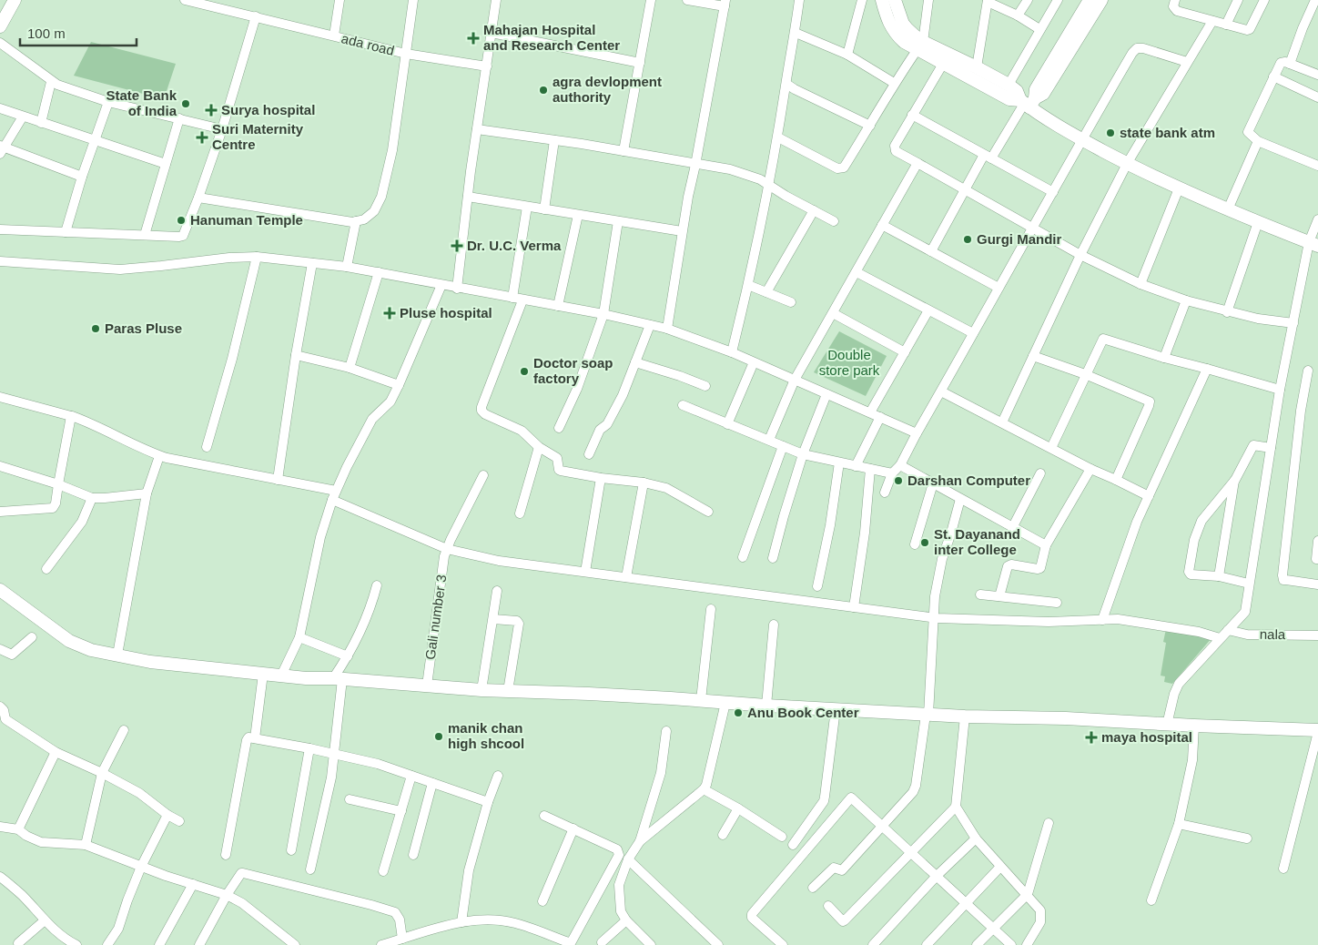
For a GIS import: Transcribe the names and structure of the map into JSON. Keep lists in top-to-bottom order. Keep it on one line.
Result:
{"streets":{"street":["ada road","Gali number 3","nala"]},"crossings":[["Gali number 3","nala"]],"parks":["Double store park"],"places":{"health":["Mahajan Hospital and Research Center","Surya hospital","Suri Maternity Centre","Dr. U.C. Verma","Pluse hospital","maya hospital"],"other":["agra devlopment authority","State Bank of India","state bank atm","Hanuman Temple","Gurgi Mandir","Paras Pluse","Doctor soap factory","Darshan Computer","St. Dayanand inter College","Anu Book Center","manik chan high shcool"]},"scale_bar":"100 m"}
